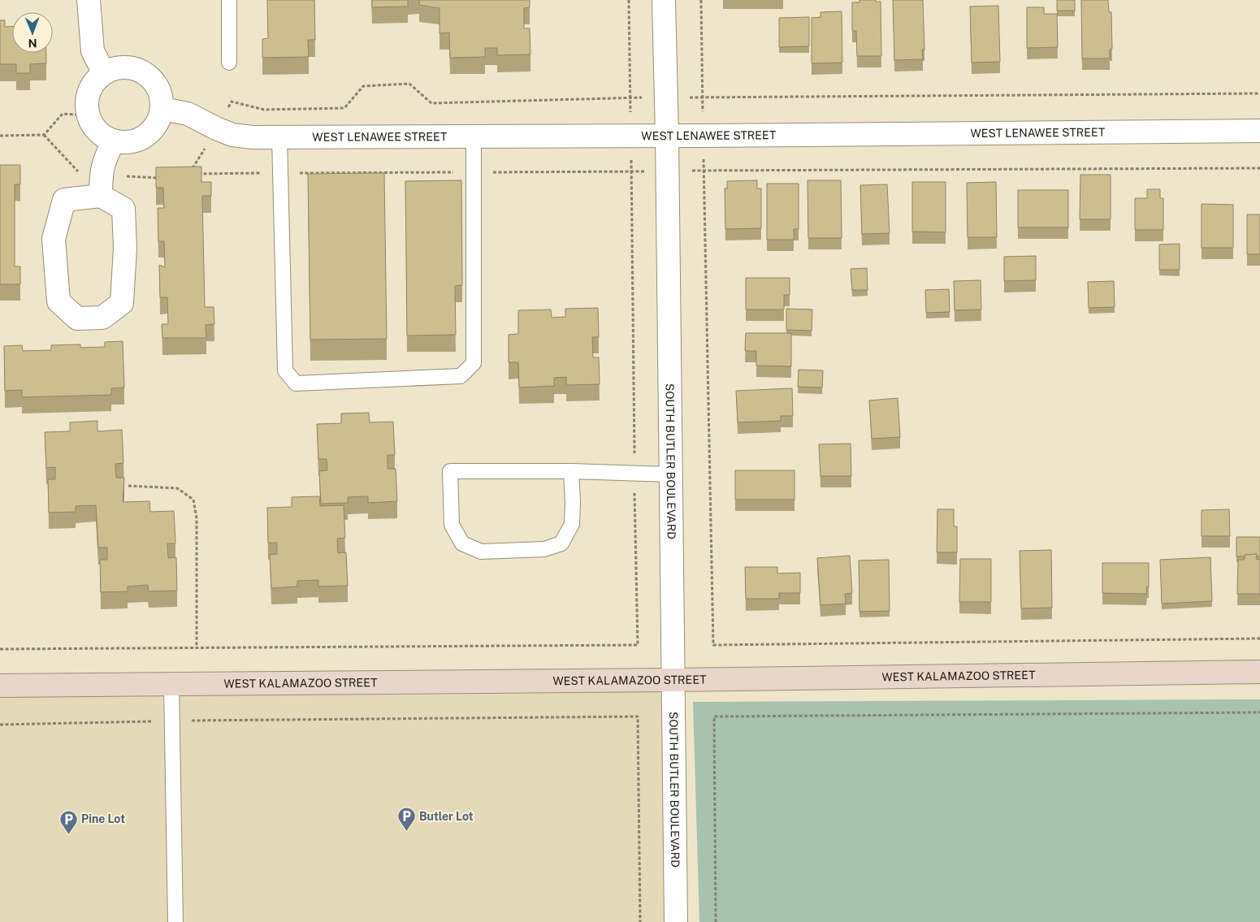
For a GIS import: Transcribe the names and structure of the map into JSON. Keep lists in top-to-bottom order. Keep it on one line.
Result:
{"streets":{"street":["WEST LENAWEE STREET","SOUTH BUTLER BOULEVARD","WEST KALAMAZOO STREET"]},"crossings":[["WEST LENAWEE STREET","SOUTH BUTLER BOULEVARD"],["SOUTH BUTLER BOULEVARD","WEST KALAMAZOO STREET"]],"places":{"parking":["Butler Lot","Pine Lot"]},"north":"bottom"}
